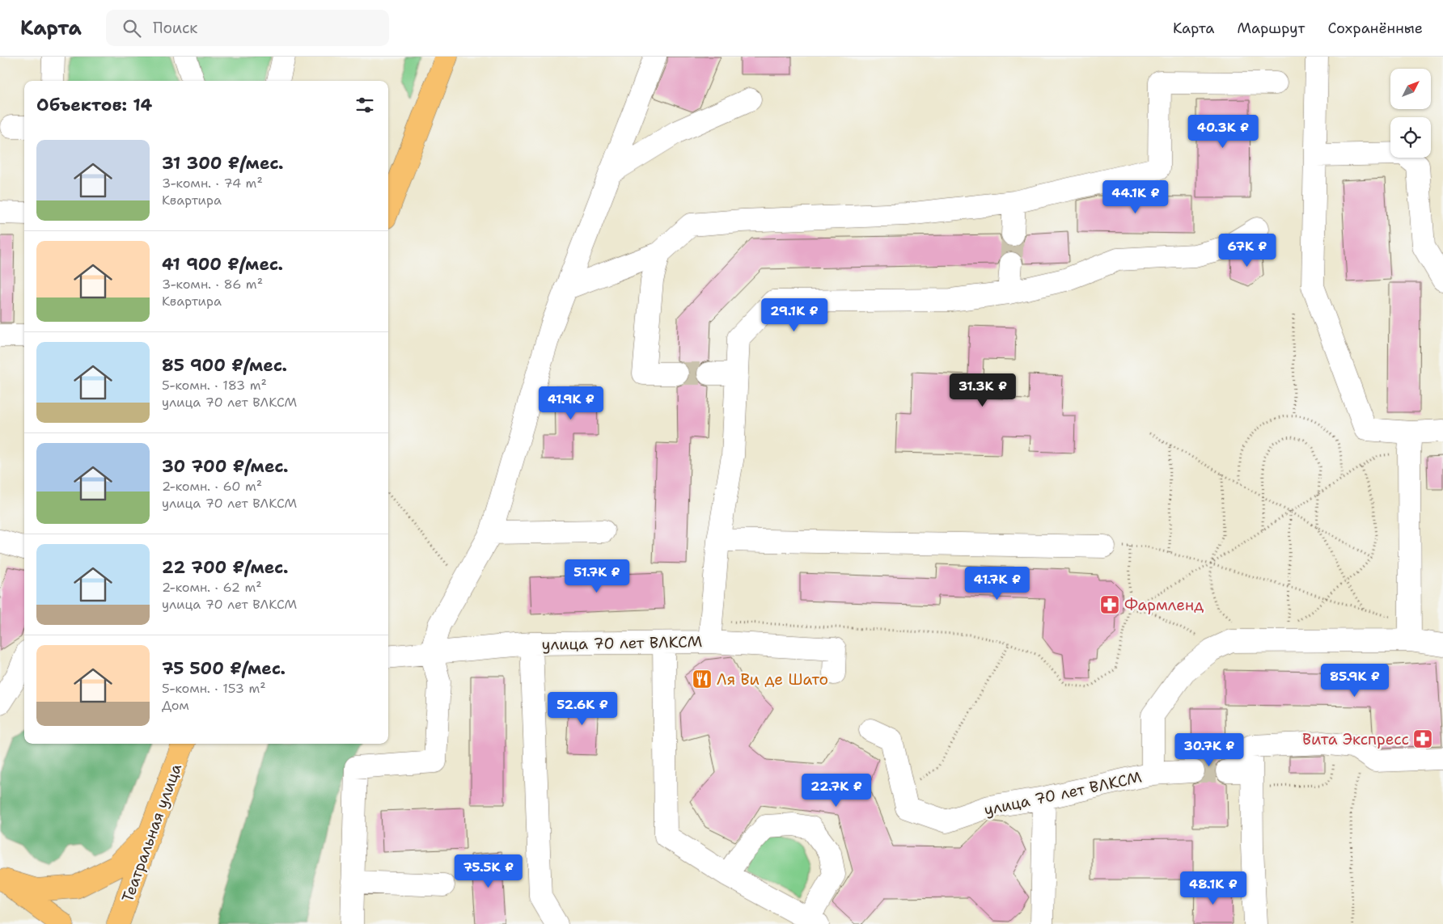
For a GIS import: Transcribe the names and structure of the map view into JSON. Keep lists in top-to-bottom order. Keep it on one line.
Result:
{"streets":{"main road":["Театральная улица"],"street":["улица 70 лет ВЛКСМ"]},"places":{"pharmacy":["Фармленд","Вита Экспресс"],"restaurant":["Ля Ви де Шато"]},"north":"top right","page":{"header":"Карта","search":"Поиск","nav":["Карта","Маршрут","Сохранённые"],"heading":"Объектов: 14","price":["40.3K ₽","44.1K ₽","67K ₽","29.1K ₽","31.3K ₽","41.9K ₽","51.7K ₽","41.7K ₽","85.9K ₽","52.6K ₽","30.7K ₽","22.7K ₽","75.5K ₽","48.1K ₽"],"list":[{"name":"31 300 ₽/мес.","note":"3-комн. · 74 m² · Квартира"},{"name":"41 900 ₽/мес.","note":"3-комн. · 86 m² · Квартира"},{"name":"85 900 ₽/мес.","note":"5-комн. · 183 m² · улица 70 лет ВЛКСМ"},{"name":"30 700 ₽/мес.","note":"2-комн. · 60 m² · улица 70 лет ВЛКСМ"},{"name":"22 700 ₽/мес.","note":"2-комн. · 62 m² · улица 70 лет ВЛКСМ"},{"name":"75 500 ₽/мес.","note":"5-комн. · 153 m² · Дом"}]}}
